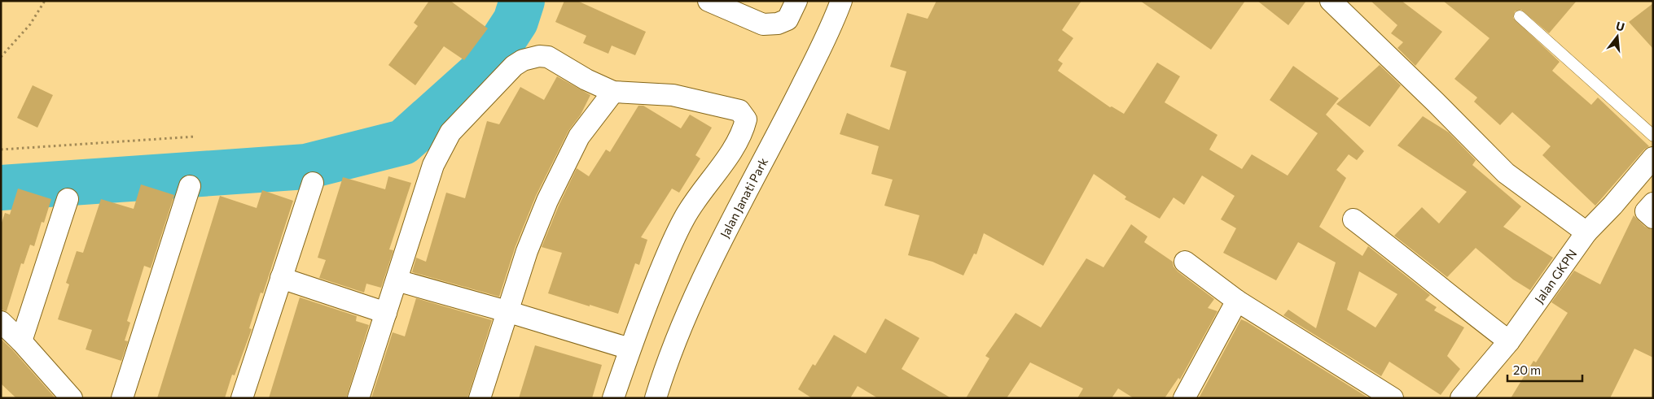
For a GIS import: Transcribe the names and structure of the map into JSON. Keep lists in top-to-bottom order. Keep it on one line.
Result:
{"streets":{"street":["Jalan Janati Park","Jalan GKPN"]},"scale_bar":"20 m","north":"top"}
